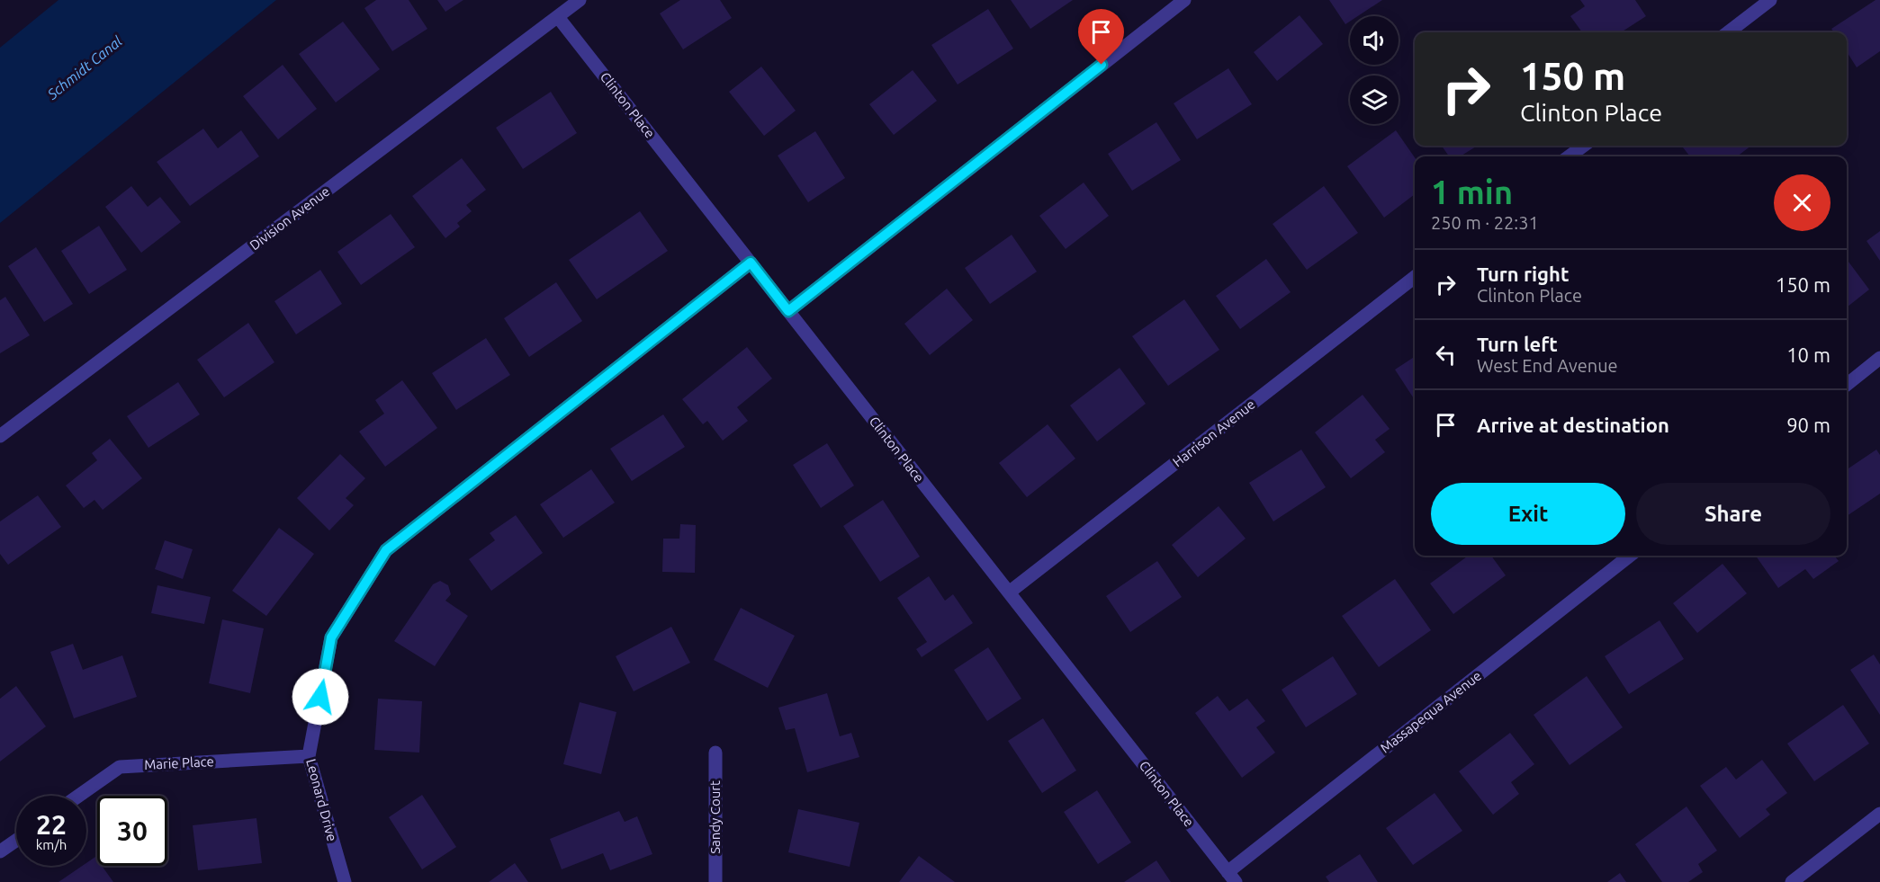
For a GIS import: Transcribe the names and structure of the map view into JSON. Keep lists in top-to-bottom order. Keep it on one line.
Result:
{"streets":{"street":["Clinton Place","Division Avenue","Harrison Avenue","Massapequa Avenue","Marie Place","Leonard Drive","Sandy Court"]},"crossings":[["Clinton Place","Division Avenue"],["Clinton Place","Harrison Avenue"],["Clinton Place","Massapequa Avenue"],["Clinton Place","Leonard Drive"],["Marie Place","Leonard Drive"]],"water":["Schmidt Canal"],"page":{"turn":["150 m","Clinton Place"],"heading":["1 min","250 m · 22:31"],"list":[{"name":"Turn right","note":"Clinton Place","value":"150 m"},{"name":"Turn left","note":"West End Avenue","value":"10 m"},{"name":"Arrive at destination","value":"90 m"}],"buttons":["Exit","Share"],"speed":"22 km/h","limit":"30"}}
